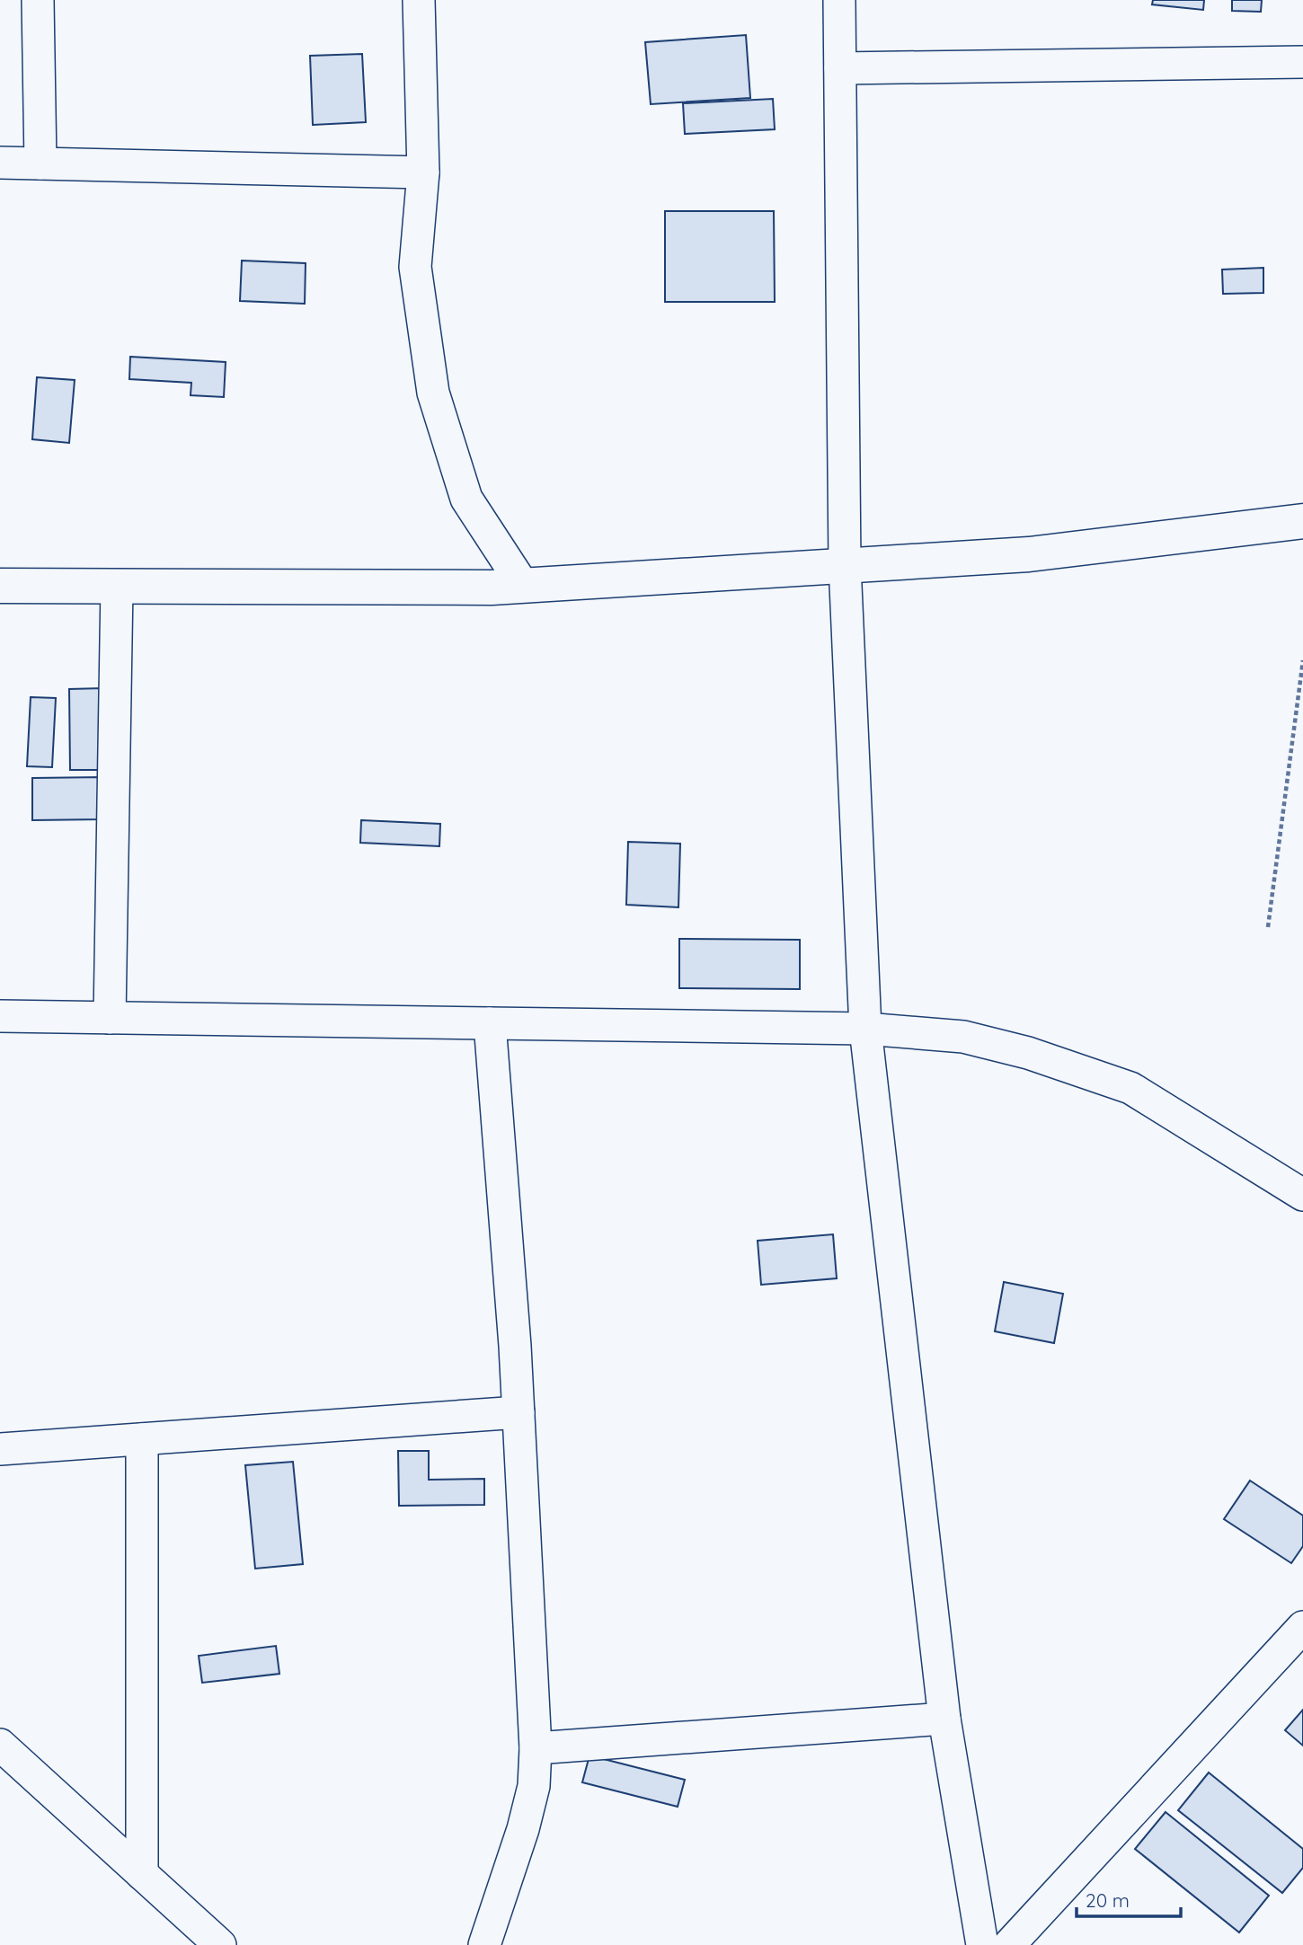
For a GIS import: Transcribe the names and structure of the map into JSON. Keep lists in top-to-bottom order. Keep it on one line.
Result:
{"scale_bar":"20 m"}
